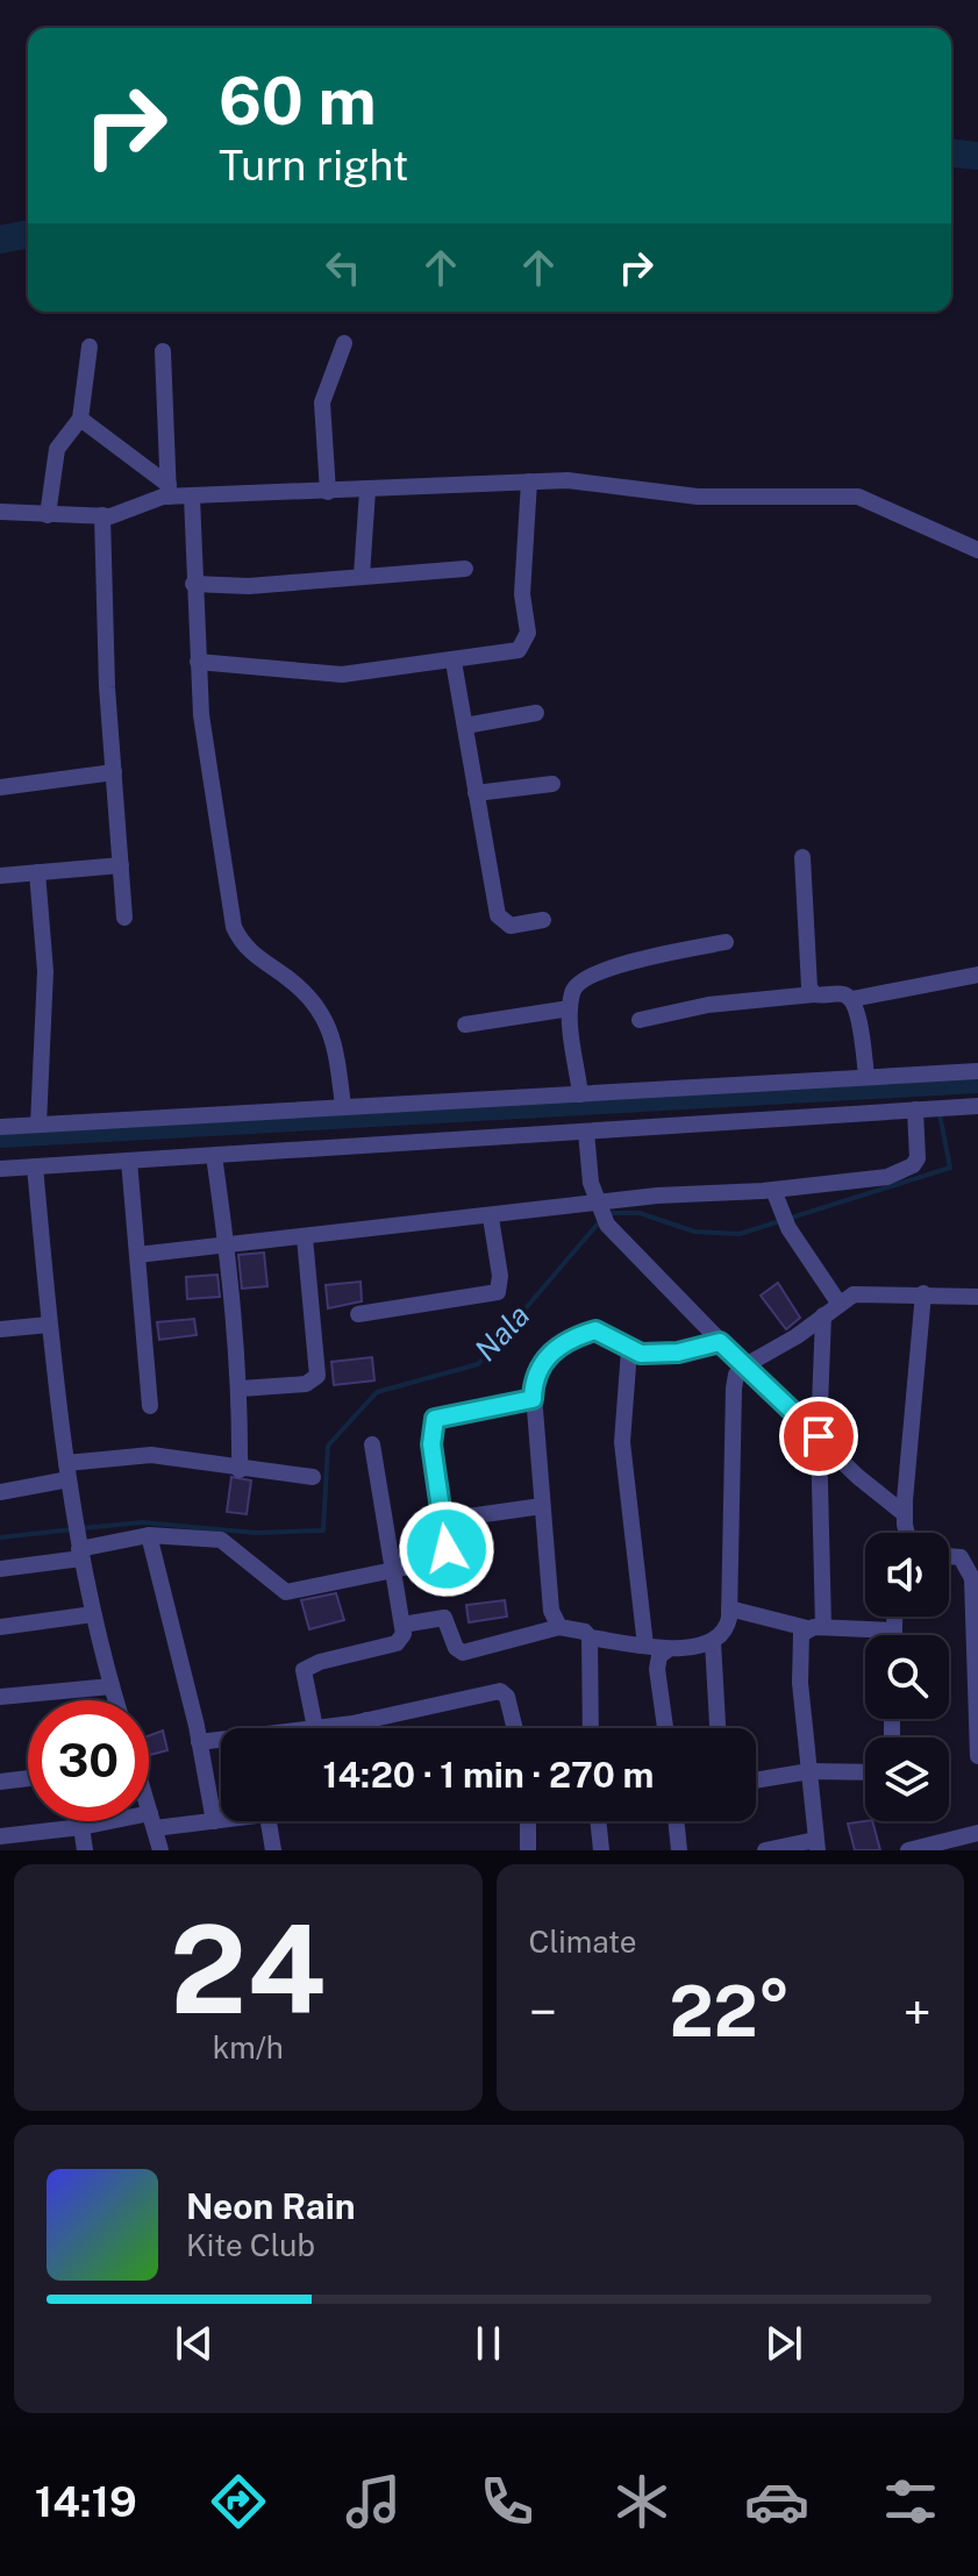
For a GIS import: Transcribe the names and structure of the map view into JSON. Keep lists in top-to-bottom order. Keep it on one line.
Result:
{"water":["Nala"],"page":{"turn":["60 m","Turn right"],"limit":"30","trip":"14:20 · 1 min · 270 m","tile":[["24","km/h"],"Climate"],"heat":["−","22°","+"],"song":["Neon Rain","Kite Club"],"tabs":"14:19"}}
